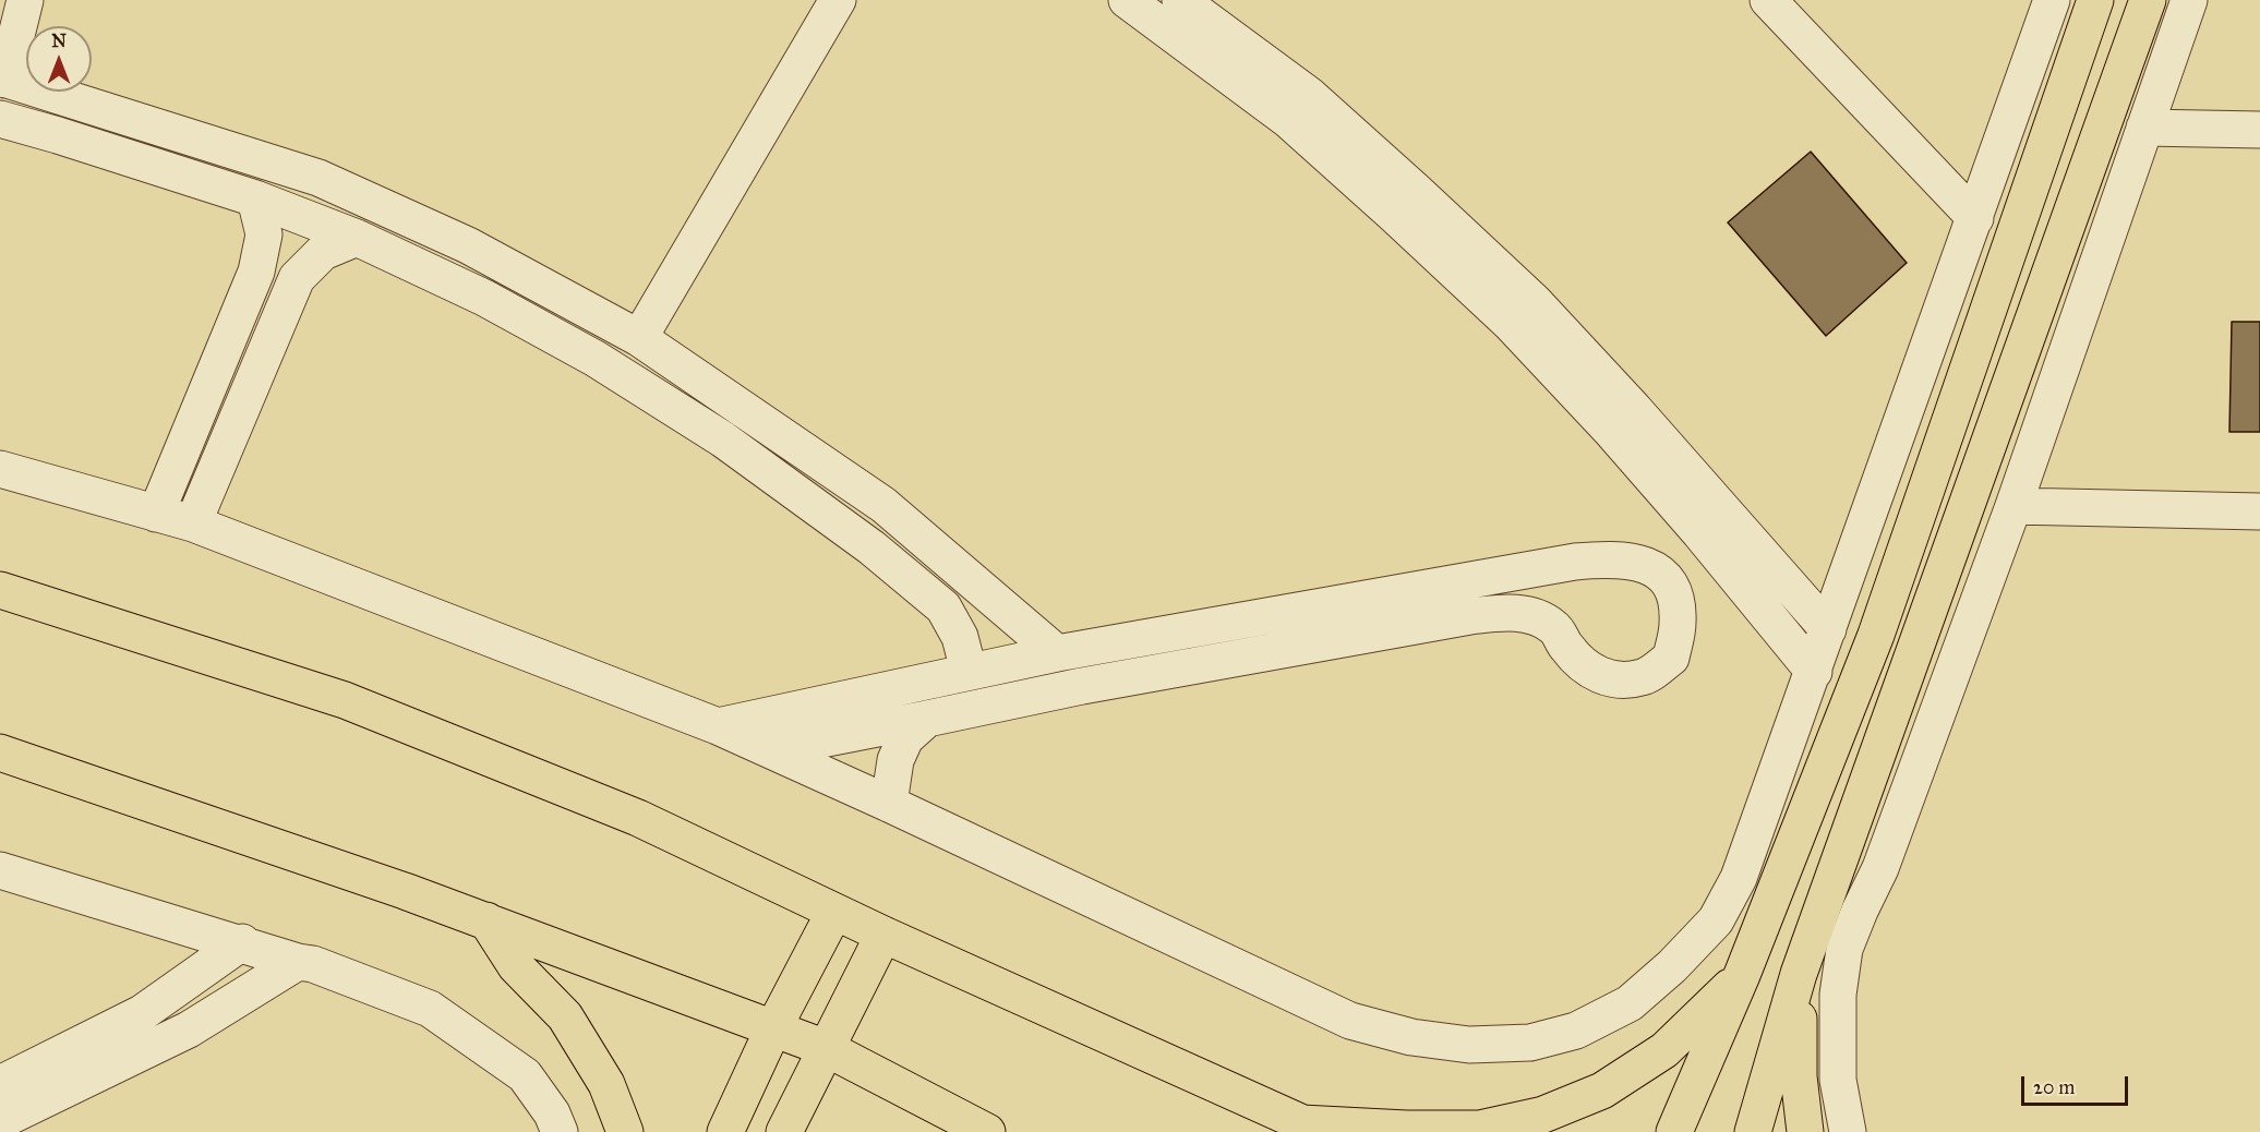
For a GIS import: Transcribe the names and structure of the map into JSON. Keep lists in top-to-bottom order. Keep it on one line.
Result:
{"scale_bar":"20 m","north":"top"}
